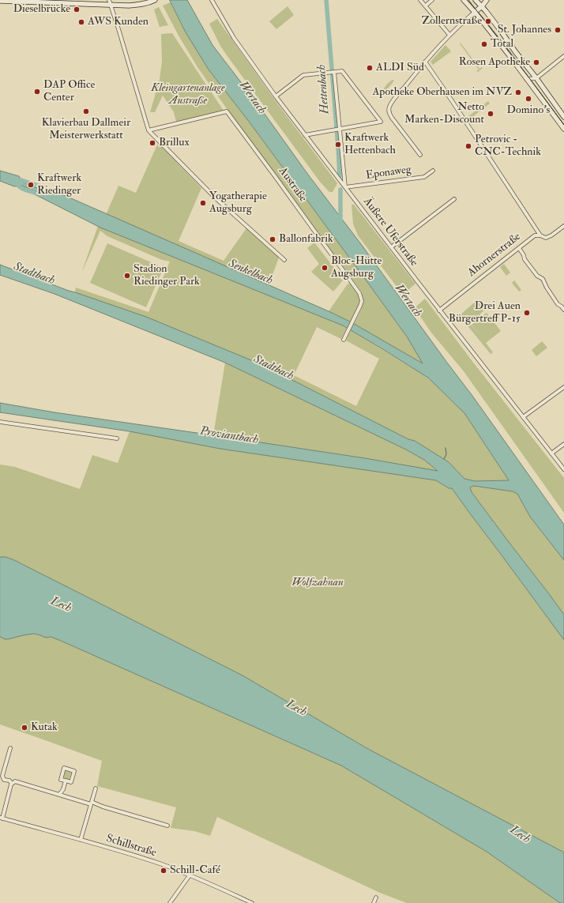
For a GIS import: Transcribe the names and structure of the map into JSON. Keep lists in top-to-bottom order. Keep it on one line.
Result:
{"streets":{"street":["Eponaweg","Austraße","Äußere Uferstraße","Ahornerstraße","Schillstraße"]},"crossings":[["Eponaweg","Äußere Uferstraße"],["Äußere Uferstraße","Ahornerstraße"]],"water":["Hettenbach","Wertach","Senkelbach","Stadtbach","Proviantbach","Lech"],"parks":["Kleingartenanlage Austraße","Wolfzahnau"],"places":["Dieselbrücke","Zollernstraße","AWS Kunden","St. Johannes","Total","Rosen Apotheke","ALDI Süd","DAP Office Center","Apotheke Oberhausen im NVZ","Domino's","Klavierbau Dallmeir Meisterwerkstatt","Netto Marken-Discount","Brillux","Kraftwerk Hettenbach","Petrovic - CNC-Technik","Kraftwerk Riedinger","Yogatherapie Augsburg","Ballonfabrik","Bloc-Hütte Augsburg","Stadion Riedinger Park","Drei Auen Bürgertreff P-15","Kutak","Schill-Café"]}
